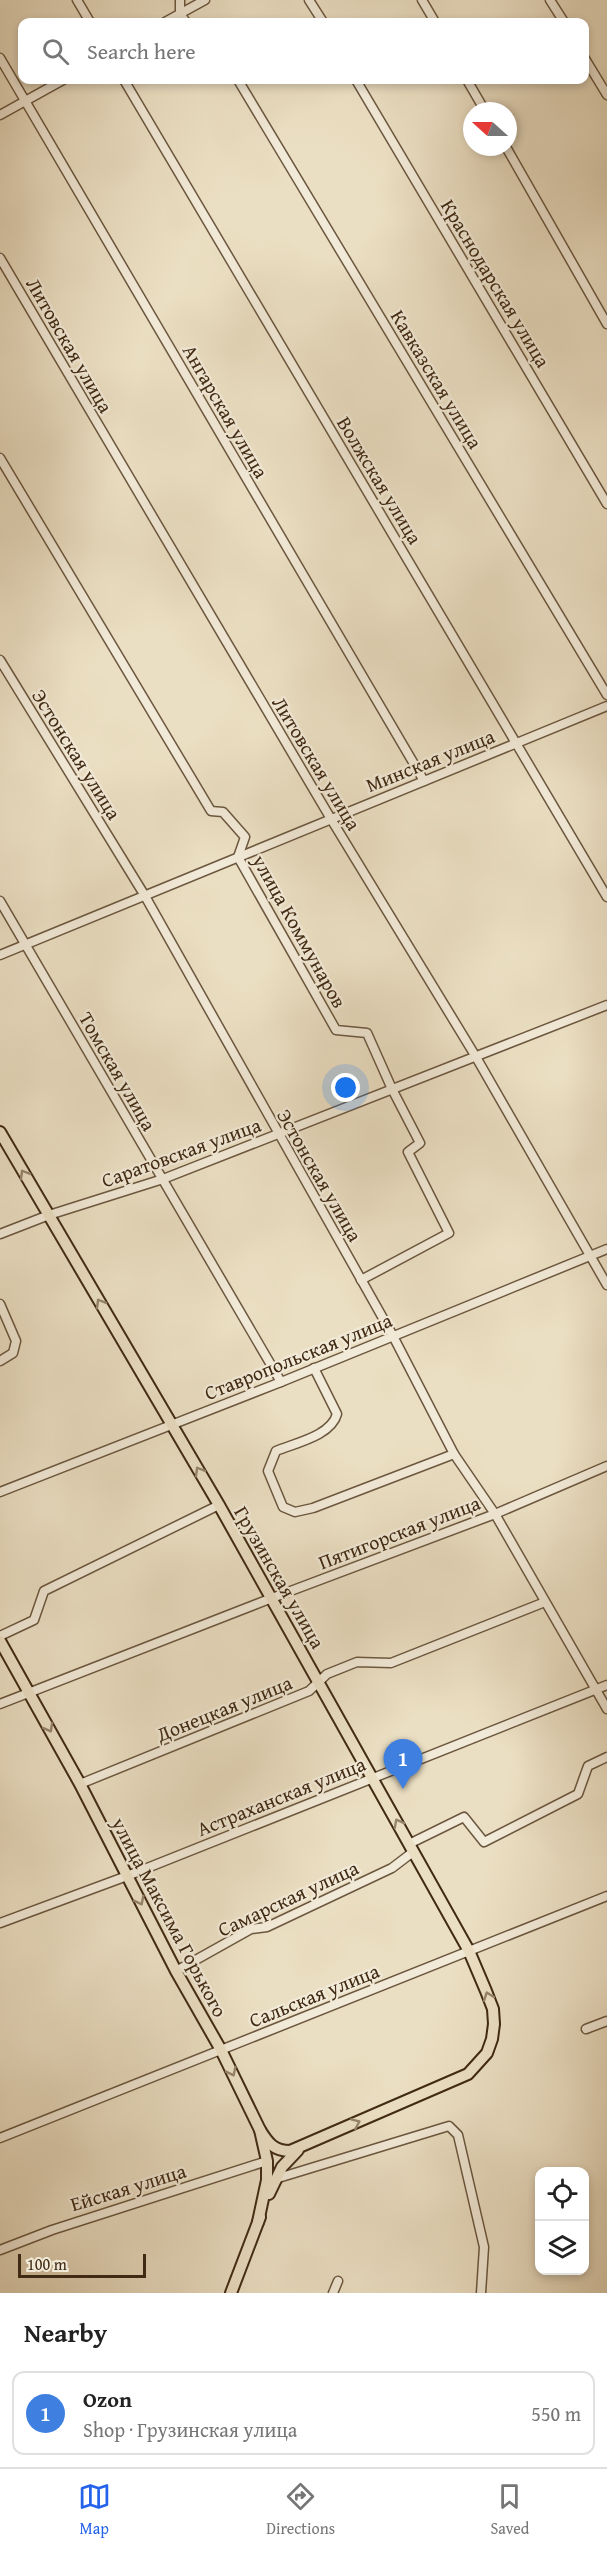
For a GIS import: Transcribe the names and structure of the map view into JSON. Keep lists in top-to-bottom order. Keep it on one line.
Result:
{"streets":{"main road":["Грузинская улица","улица Максима Горького"],"street":["Краснодарская улица","Литовская улица","Кавказская улица","Ангарская улица","Волжская улица","Эстонская улица","Минская улица","улица Коммунаров","Томская улица","Саратовская улица","Ставропольская улица","Пятигорская улица","Донецкая улица","Астраханская улица","Самарская улица","Сальская улица","Ейская улица"]},"crossings":[["Литовская улица","Минская улица"],["Литовская улица","Саратовская улица"],["Литовская улица","Ставропольская улица"],["Ангарская улица","Минская улица"],["Волжская улица","Минская улица"],["Эстонская улица","Минская улица"],["Эстонская улица","улица Коммунаров"],["Эстонская улица","Саратовская улица"],["Эстонская улица","Ставропольская улица"],["Эстонская улица","Пятигорская улица"],["Эстонская улица","Донецкая улица"],["Эстонская улица","Астраханская улица"],["Минская улица","улица Коммунаров"],["Минская улица","Томская улица"],["улица Коммунаров","Саратовская улица"],["Томская улица","Саратовская улица"],["Томская улица","Ставропольская улица"],["Саратовская улица","Грузинская улица"],["Ставропольская улица","Грузинская улица"],["Пятигорская улица","Грузинская улица"],["Пятигорская улица","улица Максима Горького"],["Грузинская улица","Донецкая улица"],["Грузинская улица","Астраханская улица"],["Грузинская улица","Самарская улица"],["Грузинская улица","Сальская улица"],["Донецкая улица","улица Максима Горького"],["Астраханская улица","улица Максима Горького"],["Самарская улица","улица Максима Горького"],["улица Максима Горького","Сальская улица"],["улица Максима Горького","Ейская улица"]],"one_way":["улица Максима Горького"],"scale_bar":"100 m","north":"left","page":{"search":"Search here","pins":"1","scale":"100 m","heading":"Nearby","list":[{"mark":"1","name":"Ozon","note":"Shop · Грузинская улица","value":"550 m"}],"nav":["Map","Directions","Saved"]}}
